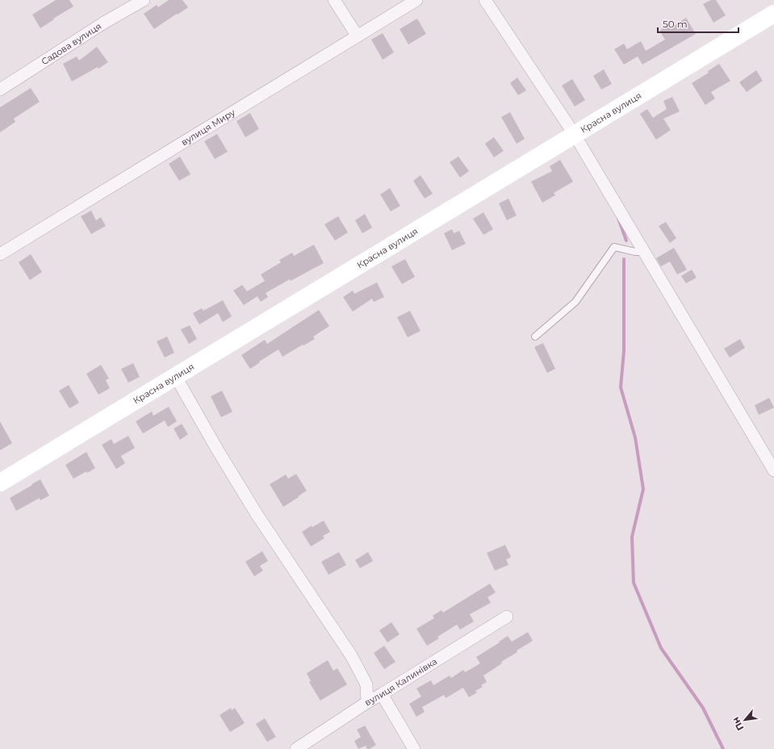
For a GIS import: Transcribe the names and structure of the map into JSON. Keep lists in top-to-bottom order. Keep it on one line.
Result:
{"streets":{"street":["Садова вулиця","Красна вулиця","вулиця Миру","вулиця Калинівка"]},"scale_bar":"50 m","north":"bottom left"}
